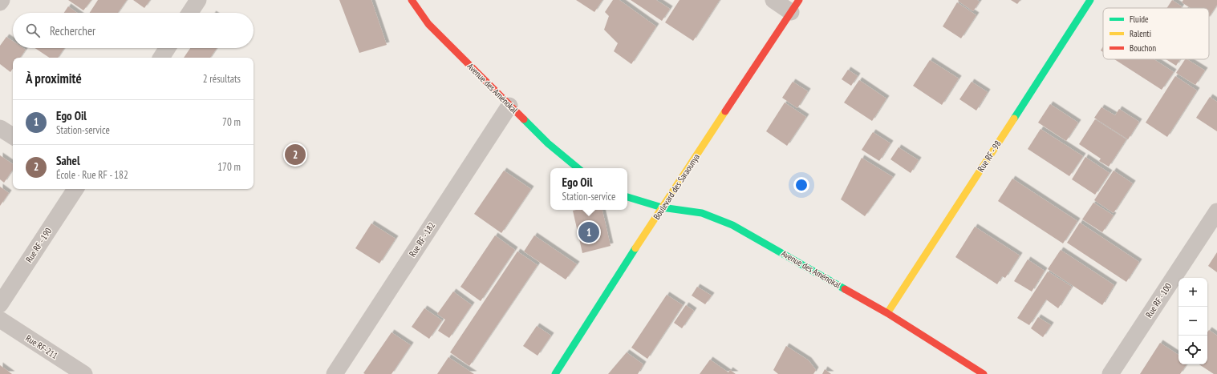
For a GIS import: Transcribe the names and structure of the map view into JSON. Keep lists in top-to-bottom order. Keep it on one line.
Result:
{"streets":{"main road":["Avenue des Aménokal","Rue RF - 98","Boulevard des Saraounya"],"street":["Rue RF - 182","Rue RF - 190","Rue RF - 100","Rue RF-211"]},"crossings":[["Avenue des Aménokal","Rue RF - 98"],["Avenue des Aménokal","Boulevard des Saraounya"],["Avenue des Aménokal","Rue RF - 182"]],"legend":["Fluide","Ralenti","Bouchon"],"page":{"search":"Rechercher","heading":["À proximité","2 résultats"],"list":[{"mark":"1","name":"Ego Oil","note":"Station-service","value":"70 m"},{"mark":"2","name":"Sahel","note":"École · Rue RF - 182","value":"170 m"}],"pins":["2","1"],"popup":["Ego Oil","Station-service"],"map_buttons":["+","−"]}}
